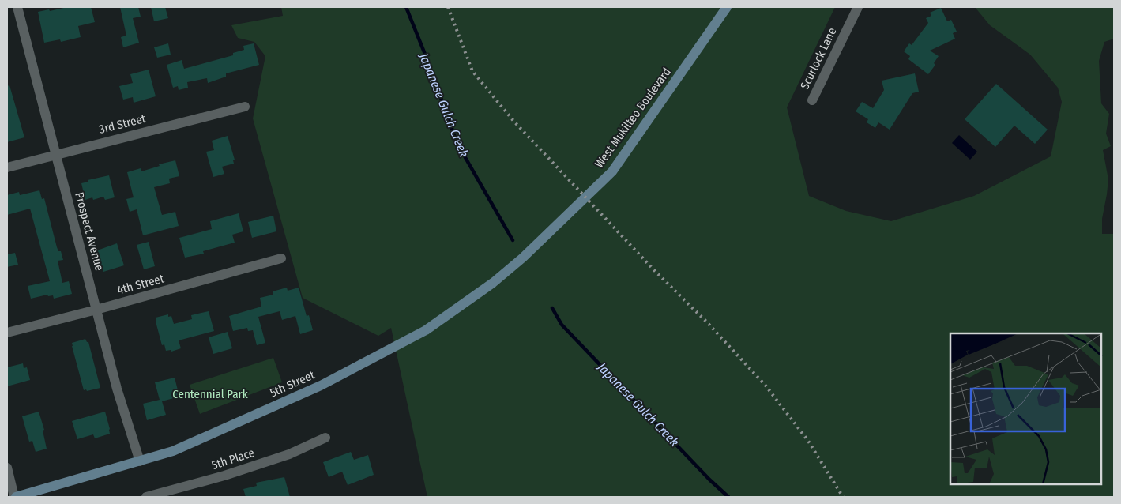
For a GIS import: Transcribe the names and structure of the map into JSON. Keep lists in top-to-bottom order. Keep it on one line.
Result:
{"streets":{"main road":["West Mukilteo Boulevard","5th Street"],"street":["Scurlock Lane","3rd Street","Prospect Avenue","4th Street","5th Place"]},"crossings":[["West Mukilteo Boulevard","5th Street"],["3rd Street","Prospect Avenue"],["Prospect Avenue","4th Street"],["Prospect Avenue","5th Street"]],"water":["Japanese Gulch Creek"],"parks":["Centennial Park"]}
